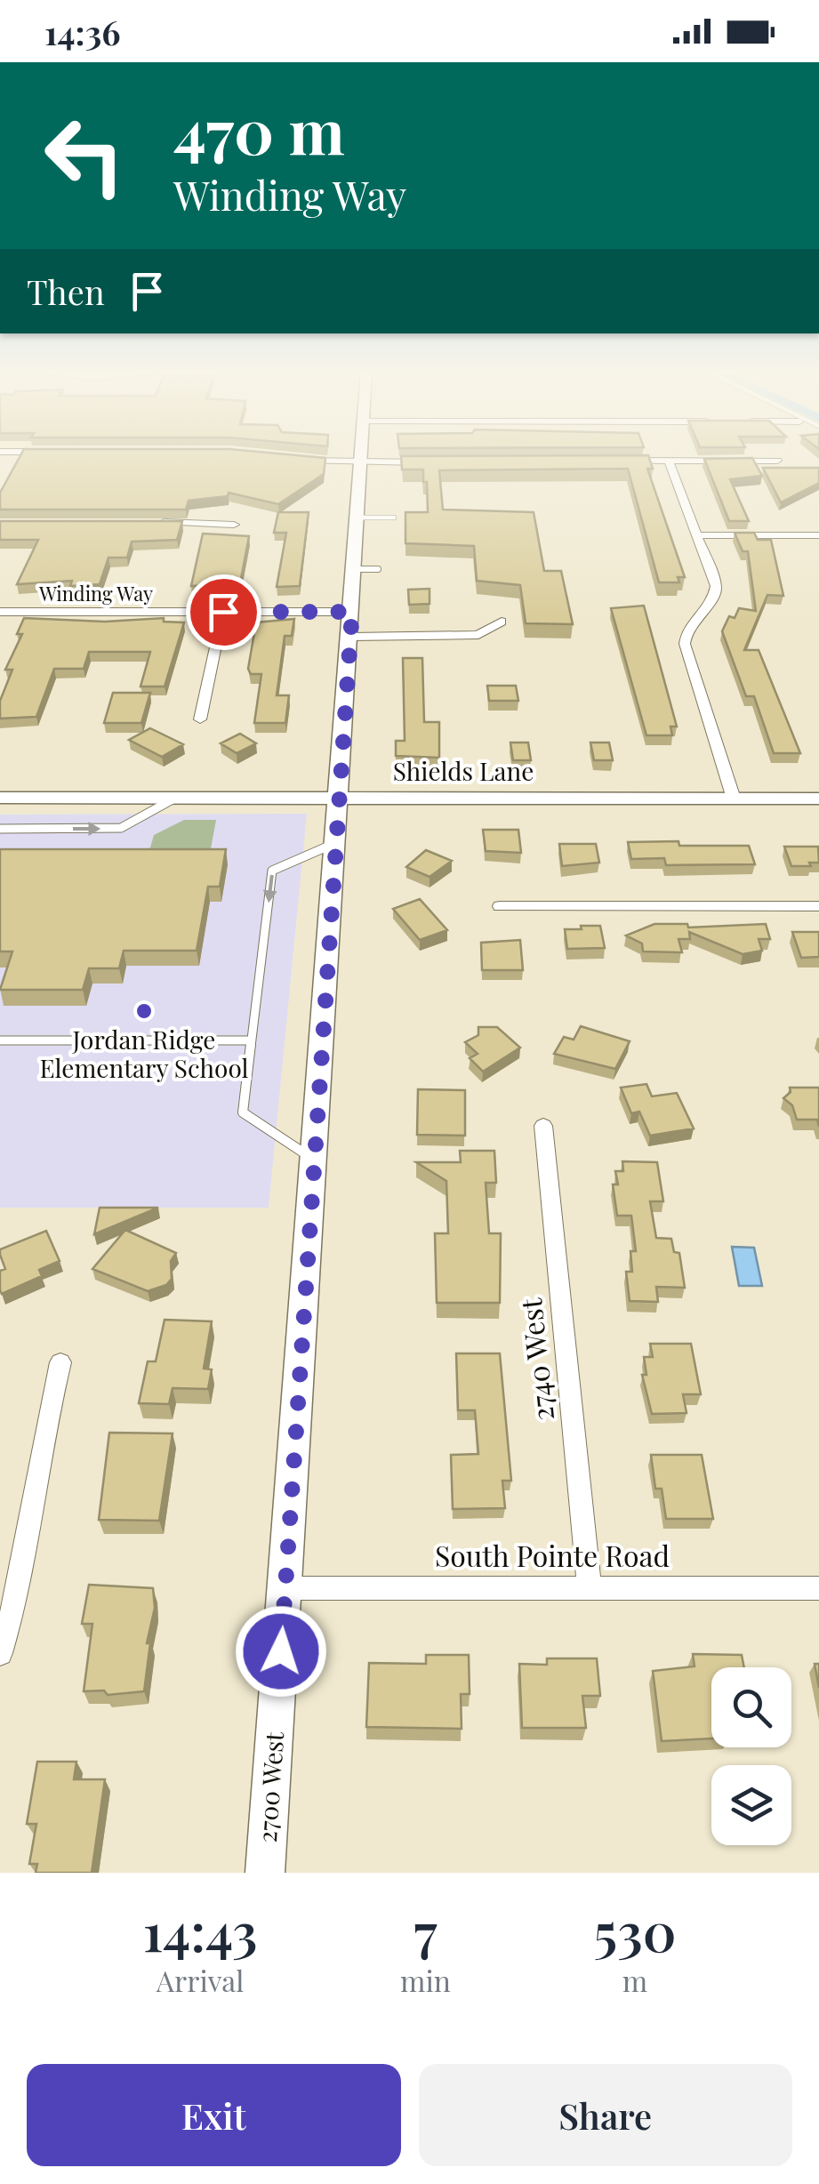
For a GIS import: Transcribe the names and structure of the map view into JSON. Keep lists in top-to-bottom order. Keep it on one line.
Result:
{"streets":{"main road":["Shields Lane","2700 West"],"street":["Winding Way","2740 West","South Pointe Road"]},"crossings":[["Winding Way","2700 West"],["Shields Lane","2700 West"],["2740 West","South Pointe Road"],["South Pointe Road","2700 West"]],"places":["Jordan Ridge Elementary School"],"page":{"status":"14:36","turn":["470 m","Winding Way"],"then":"Then","eta":["14:43","Arrival","7","min","530","m"],"buttons":["Exit","Share"]}}
